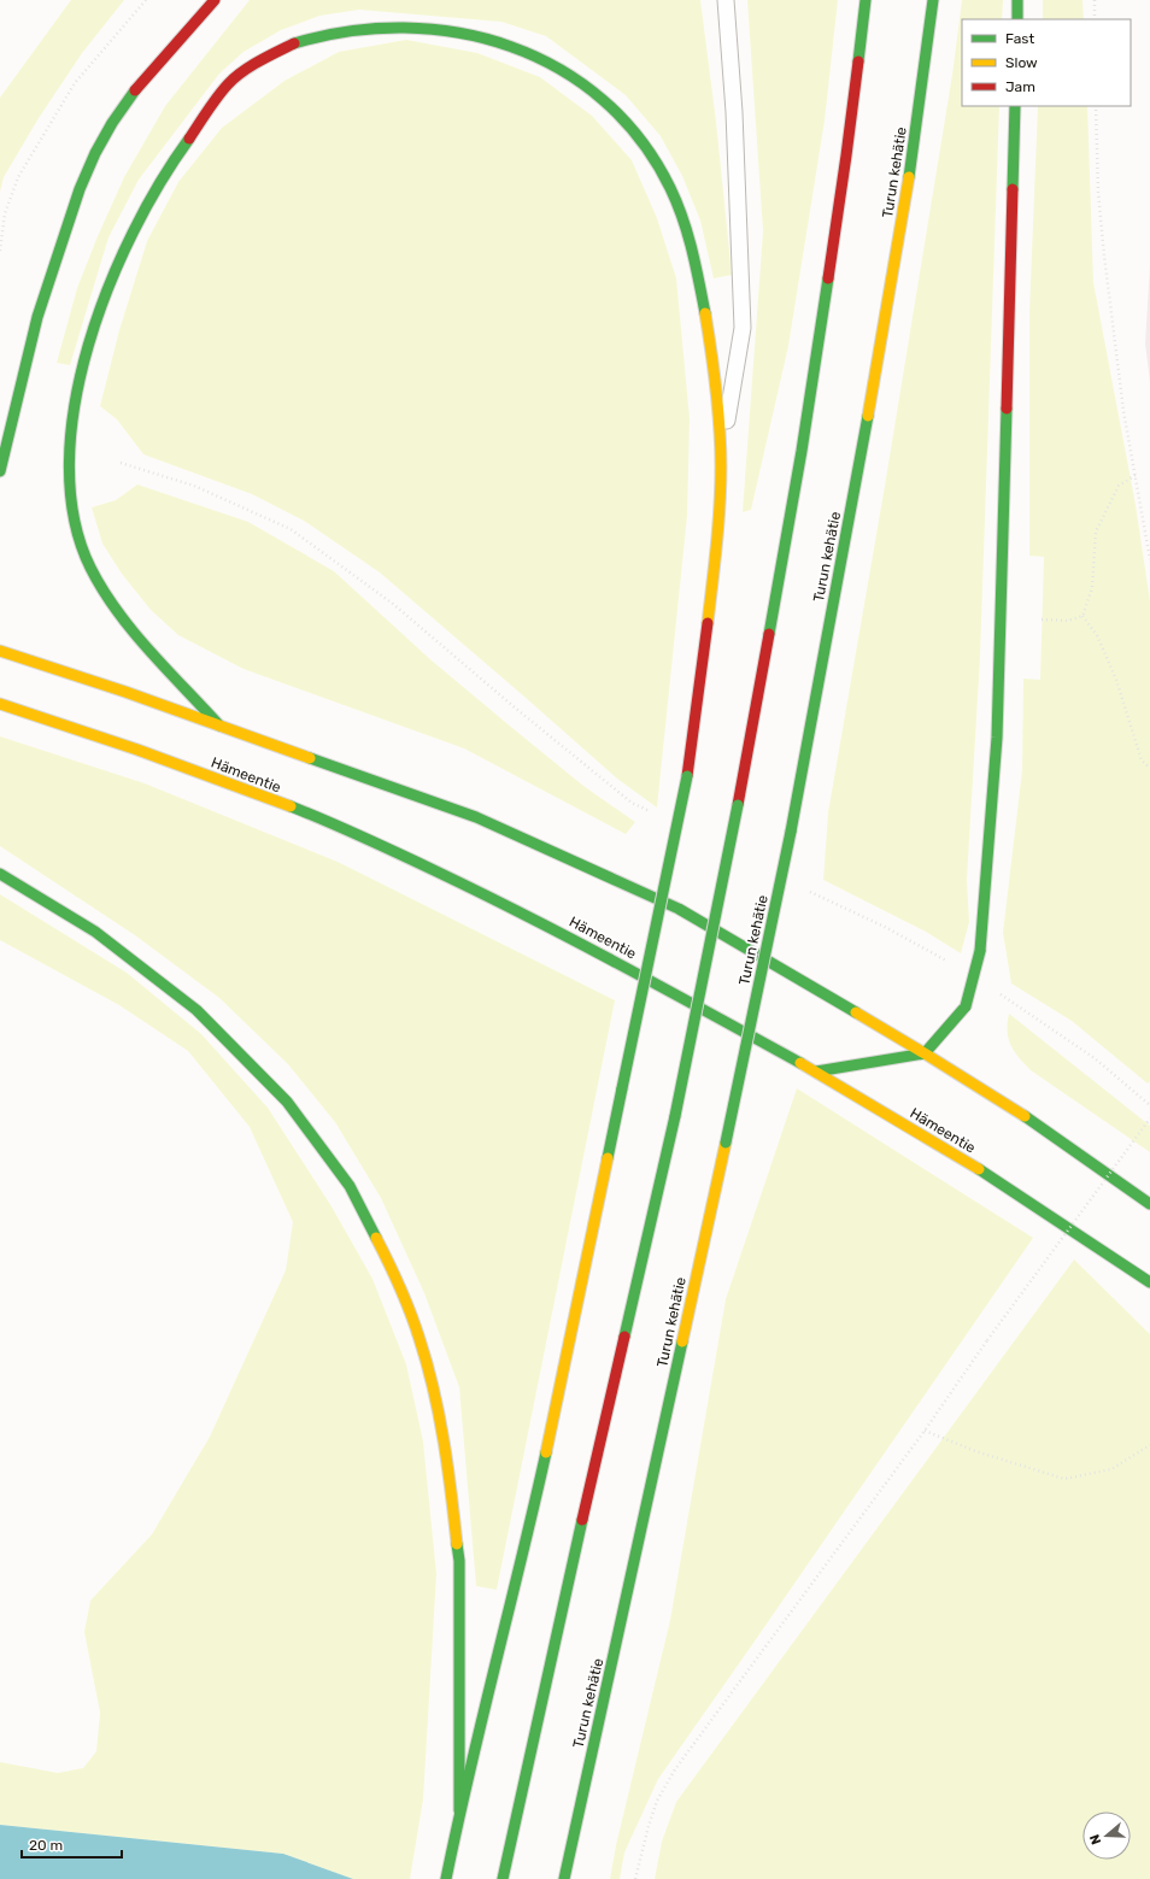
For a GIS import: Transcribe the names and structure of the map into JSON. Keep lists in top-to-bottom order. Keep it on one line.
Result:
{"streets":{"highway":["Turun kehätie","Hämeentie"]},"legend":["Fast","Slow","Jam"],"scale_bar":"20 m","north":"left"}
